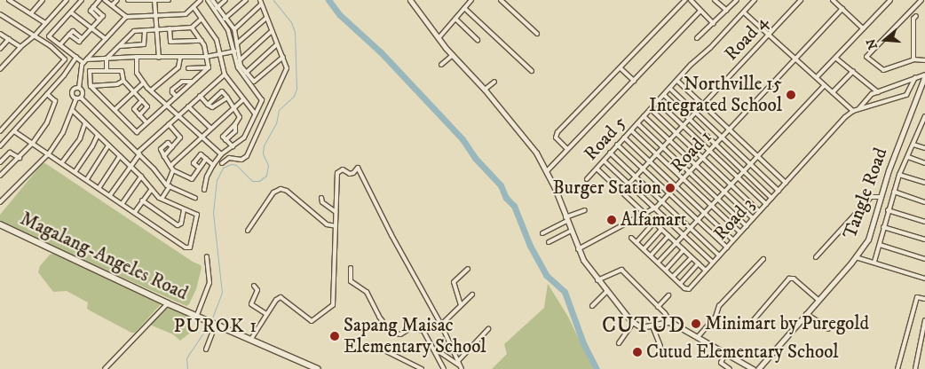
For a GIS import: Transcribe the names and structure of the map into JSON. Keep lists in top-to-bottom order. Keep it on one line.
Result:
{"streets":{"main road":["Magalang-Angeles Road"],"street":["Road 4","Road 5","Road 1","Tangle Road","Road 3"]},"districts":["PUROK 1","CUTUD"],"places":["Northville 15 Integrated School","Burger Station","Alfamart","Minimart by Puregold","Sapang Maisac Elementary School","Cutud Elementary School"],"north":"left"}
